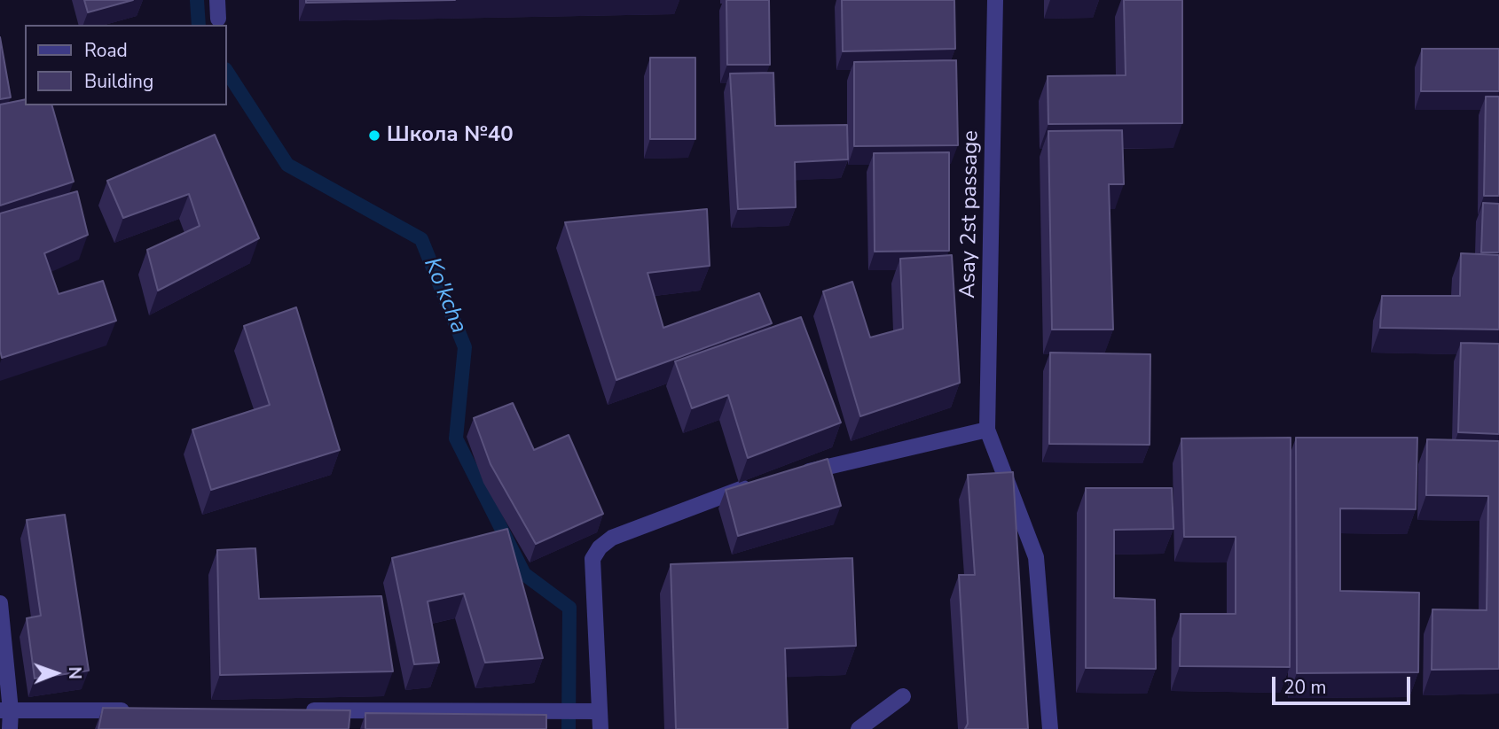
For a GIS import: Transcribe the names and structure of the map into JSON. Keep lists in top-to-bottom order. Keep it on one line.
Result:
{"streets":{"street":["Asay 2st passage"]},"water":["Ko'kcha"],"places":["Школа №40"],"legend":["Road","Building"],"scale_bar":"20 m","north":"right"}
